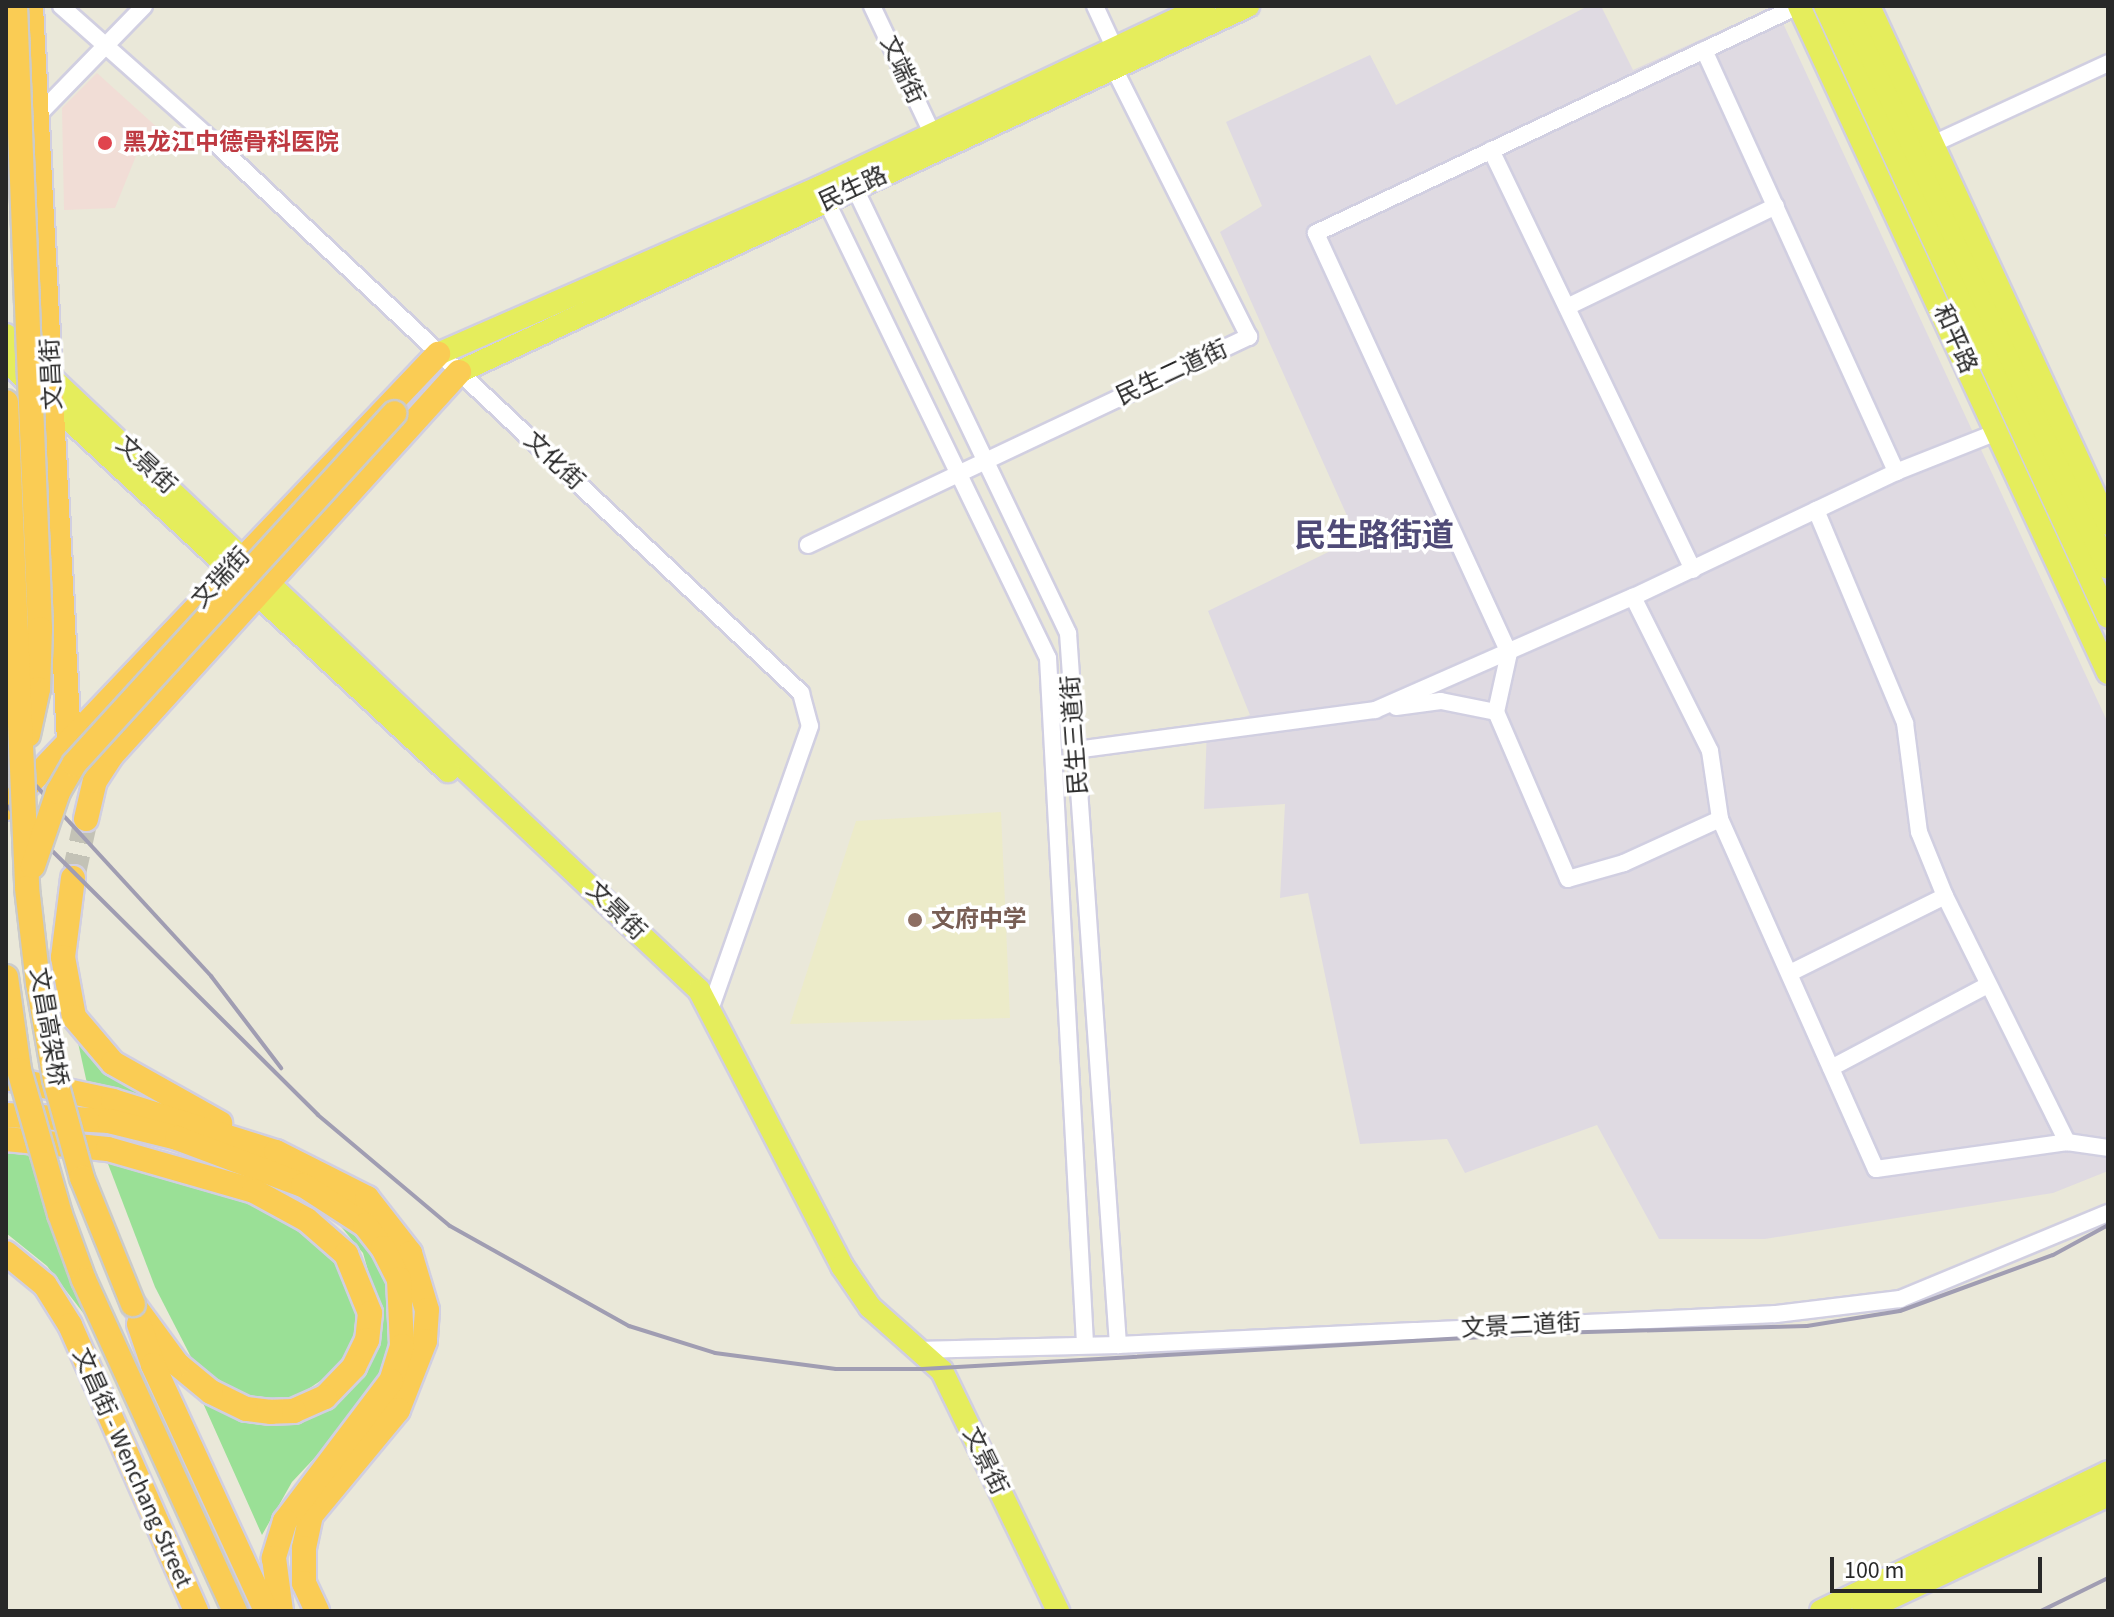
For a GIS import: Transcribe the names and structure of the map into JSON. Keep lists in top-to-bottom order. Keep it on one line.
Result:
{"streets":{"highway":["文昌街","文瑞街","文昌高架桥","文昌街 - Wenchang Street"],"main road":["民生路","和平路","文景街"],"street":["文端街","民生二道街","文化街","民生三道街","文景二道街"]},"crossings":[["文端街","民生路"],["民生路","民生二道街"],["民生路","文化街"],["民生路","文瑞街"],["民生路","民生三道街"],["民生二道街","民生三道街"],["文昌街","文景街"],["文昌街","文瑞街"],["文化街","文景街"],["文化街","文瑞街"],["文景街","文瑞街"],["文景街","文景二道街"],["民生三道街","文景二道街"]],"districts":["民生路街道"],"places":["黑龙江中德骨科医院","文府中学"],"scale_bar":"100 m"}
